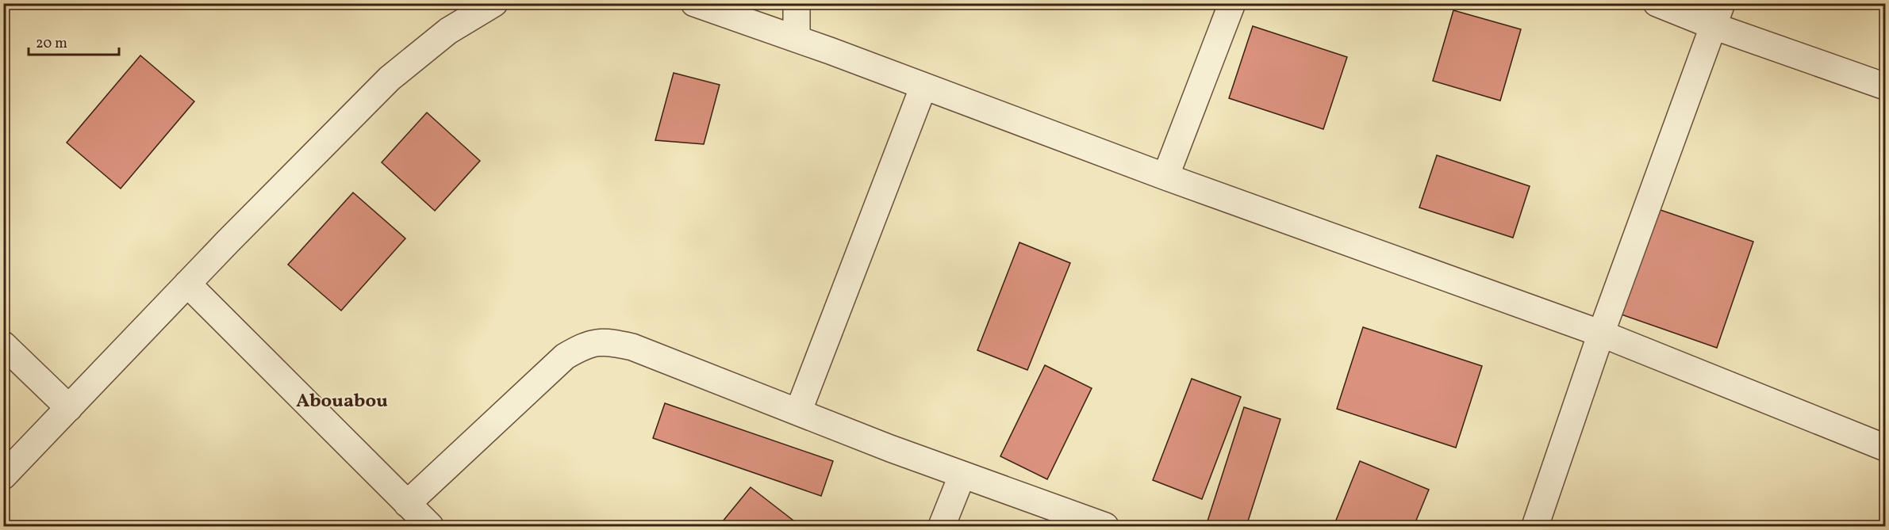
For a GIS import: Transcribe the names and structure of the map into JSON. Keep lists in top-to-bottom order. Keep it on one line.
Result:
{"districts":["Abouabou"],"scale_bar":"20 m"}
